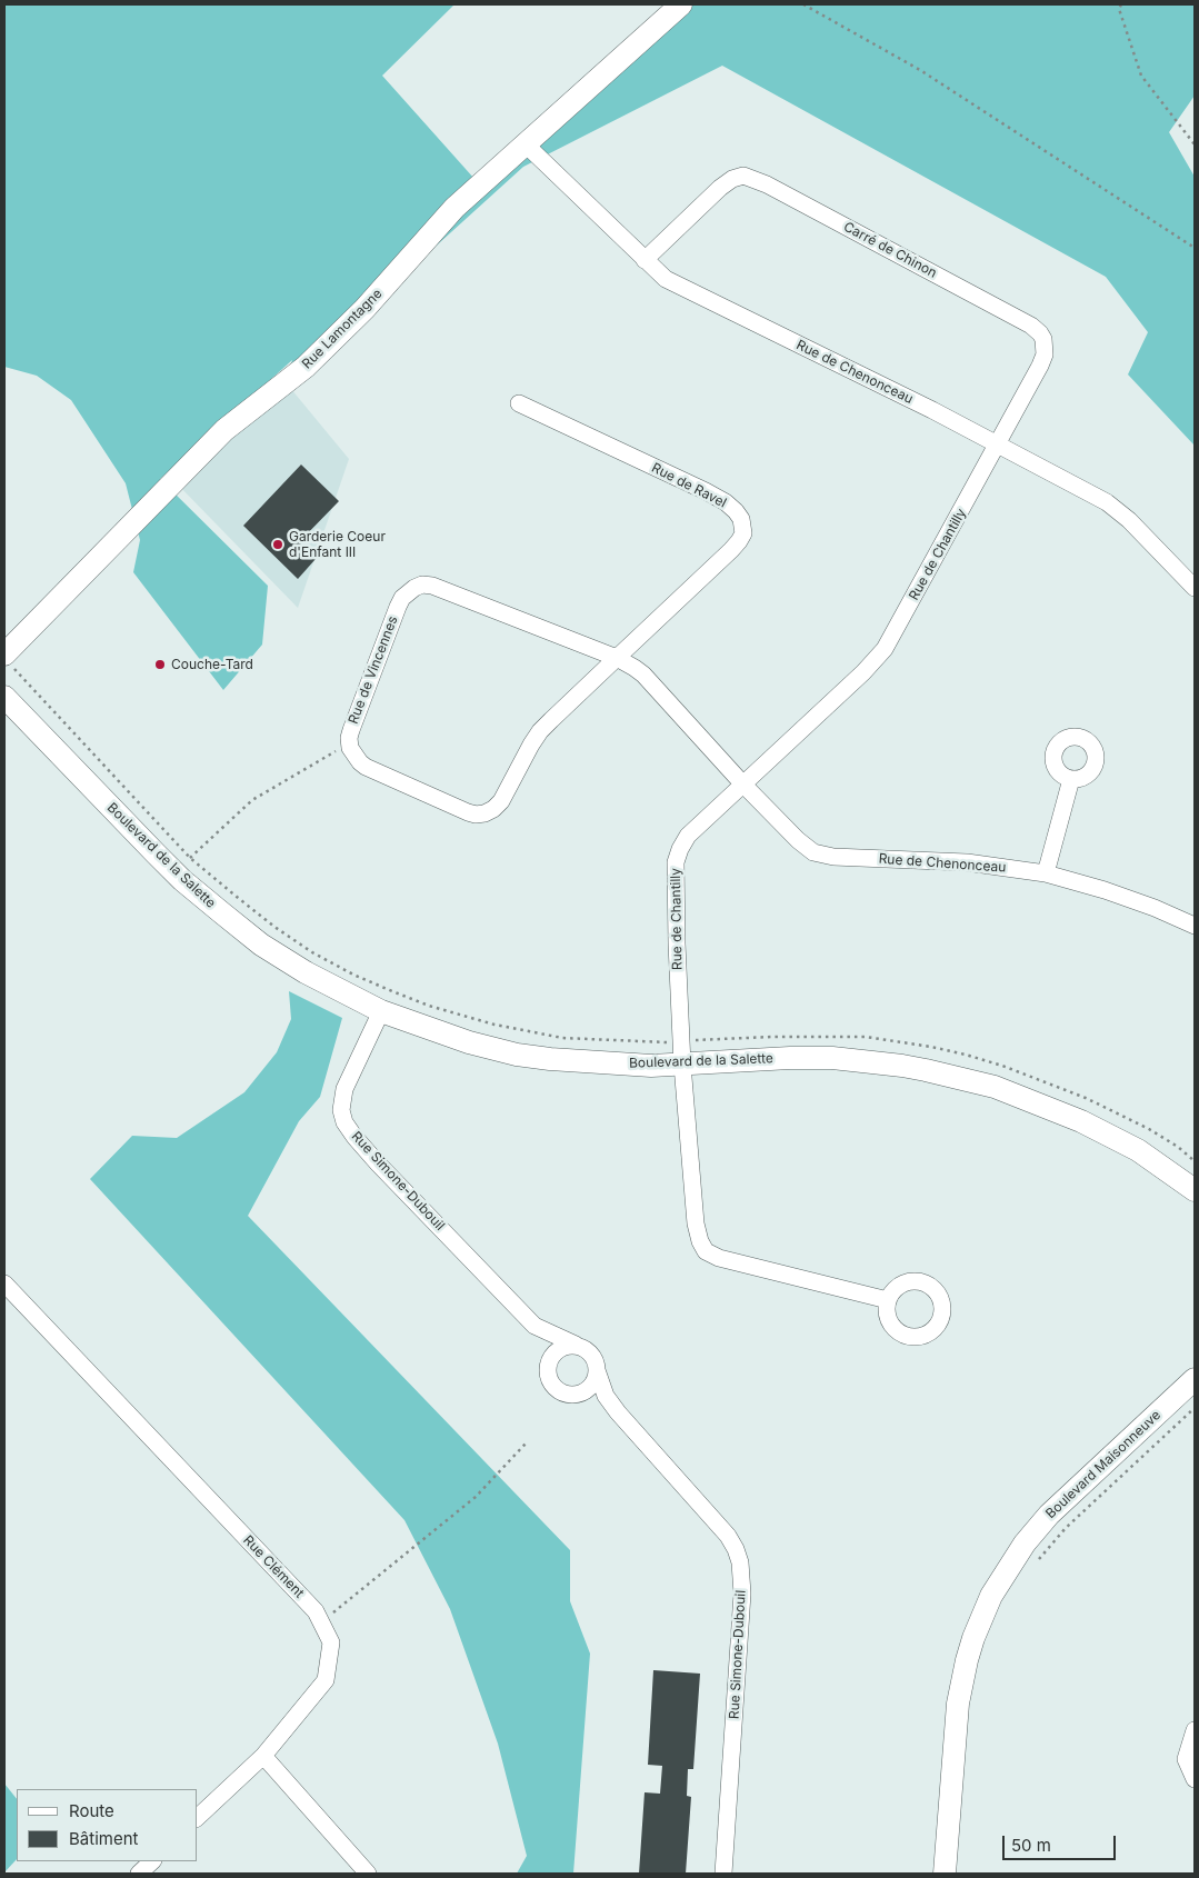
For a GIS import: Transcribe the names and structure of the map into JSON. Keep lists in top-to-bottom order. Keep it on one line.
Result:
{"streets":{"street":["Carré de Chinon","Rue Lamontagne","Rue de Chenonceau","Rue de Ravel","Rue de Chantilly","Rue de Vincennes","Boulevard de la Salette","Rue Simone-Dubouil","Boulevard Maisonneuve","Rue Clément"]},"crossings":[["Carré de Chinon","Rue de Chenonceau"],["Carré de Chinon","Rue de Chantilly"],["Rue Lamontagne","Rue de Chenonceau"],["Rue de Chenonceau","Rue de Chantilly"],["Rue de Chenonceau","Rue de Vincennes"],["Rue de Ravel","Rue de Vincennes"],["Rue de Chantilly","Rue de Vincennes"],["Rue de Chantilly","Boulevard de la Salette"],["Boulevard de la Salette","Rue Simone-Dubouil"]],"places":["Garderie Coeur d'Enfant III","Couche-Tard"],"legend":["Route","Bâtiment"],"scale_bar":"50 m"}
